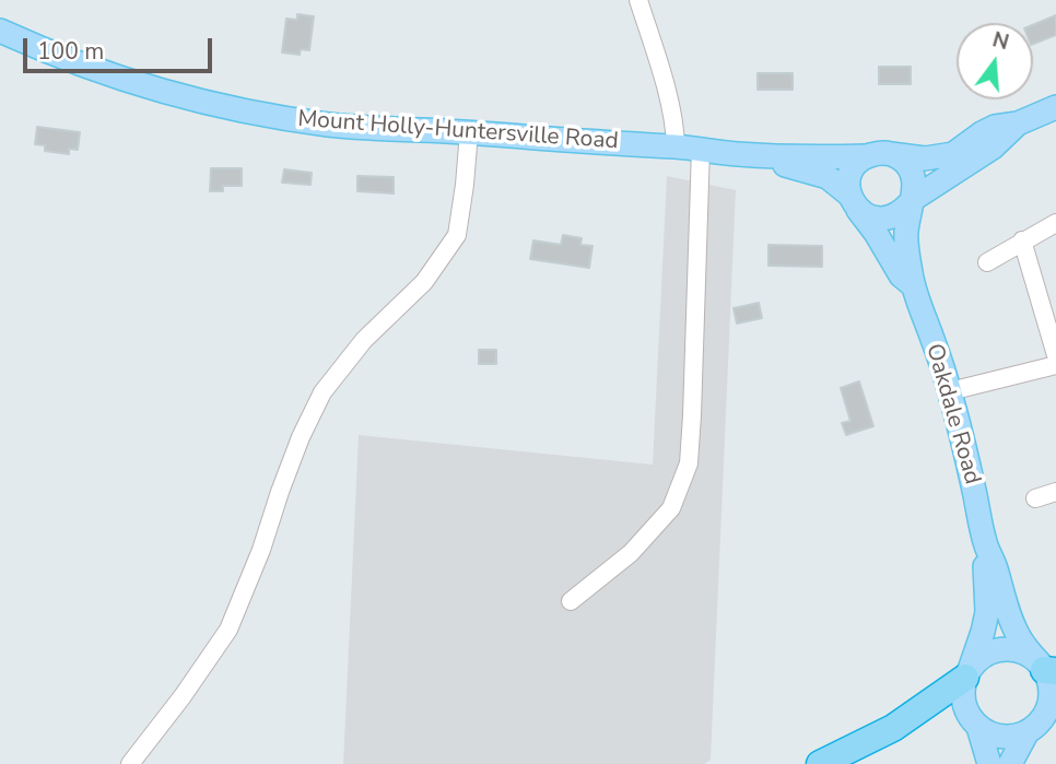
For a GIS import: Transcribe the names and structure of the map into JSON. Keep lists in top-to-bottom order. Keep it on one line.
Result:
{"streets":{"main road":["Mount Holly-Huntersville Road","Oakdale Road"]},"crossings":[["Mount Holly-Huntersville Road","Oakdale Road"]],"scale_bar":"100 m","north":"top"}
